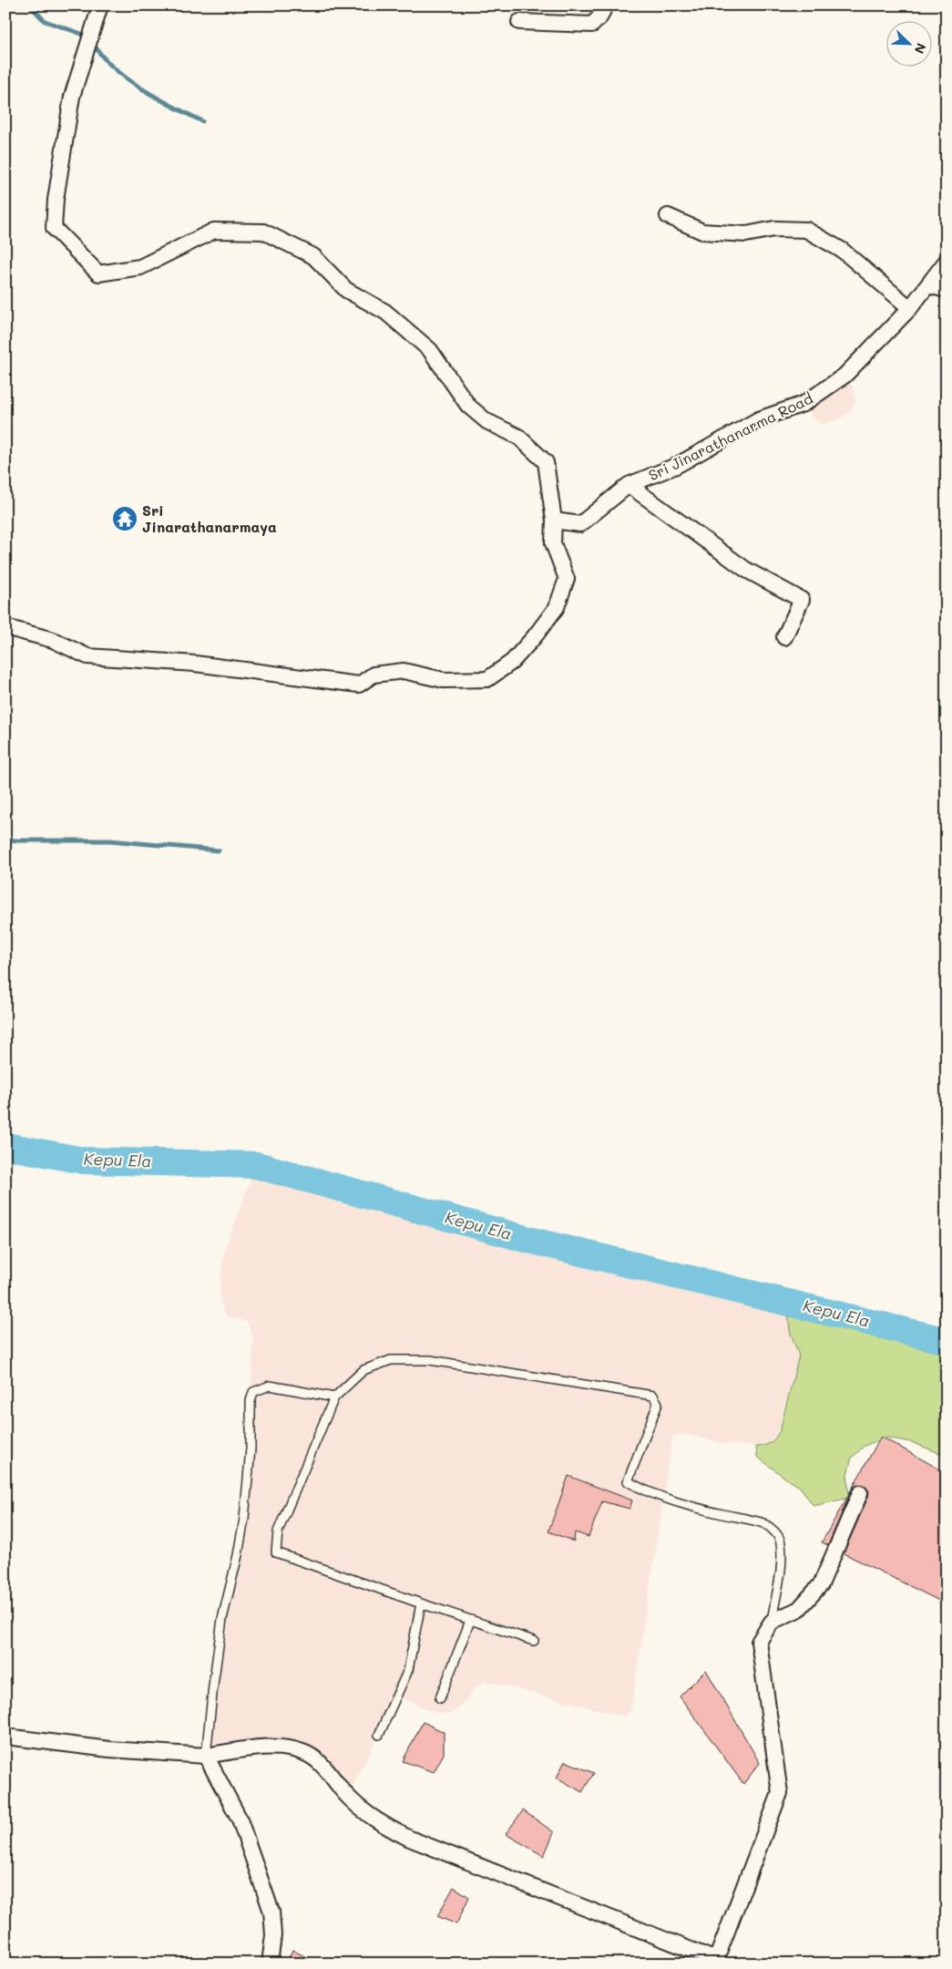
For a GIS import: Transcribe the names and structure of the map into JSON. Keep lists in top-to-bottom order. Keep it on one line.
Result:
{"streets":{"street":["Sri Jinarathanarma Road"]},"water":["Kepu Ela"],"places":{"temple":["Sri Jinarathanarmaya"]},"north":"bottom right"}
